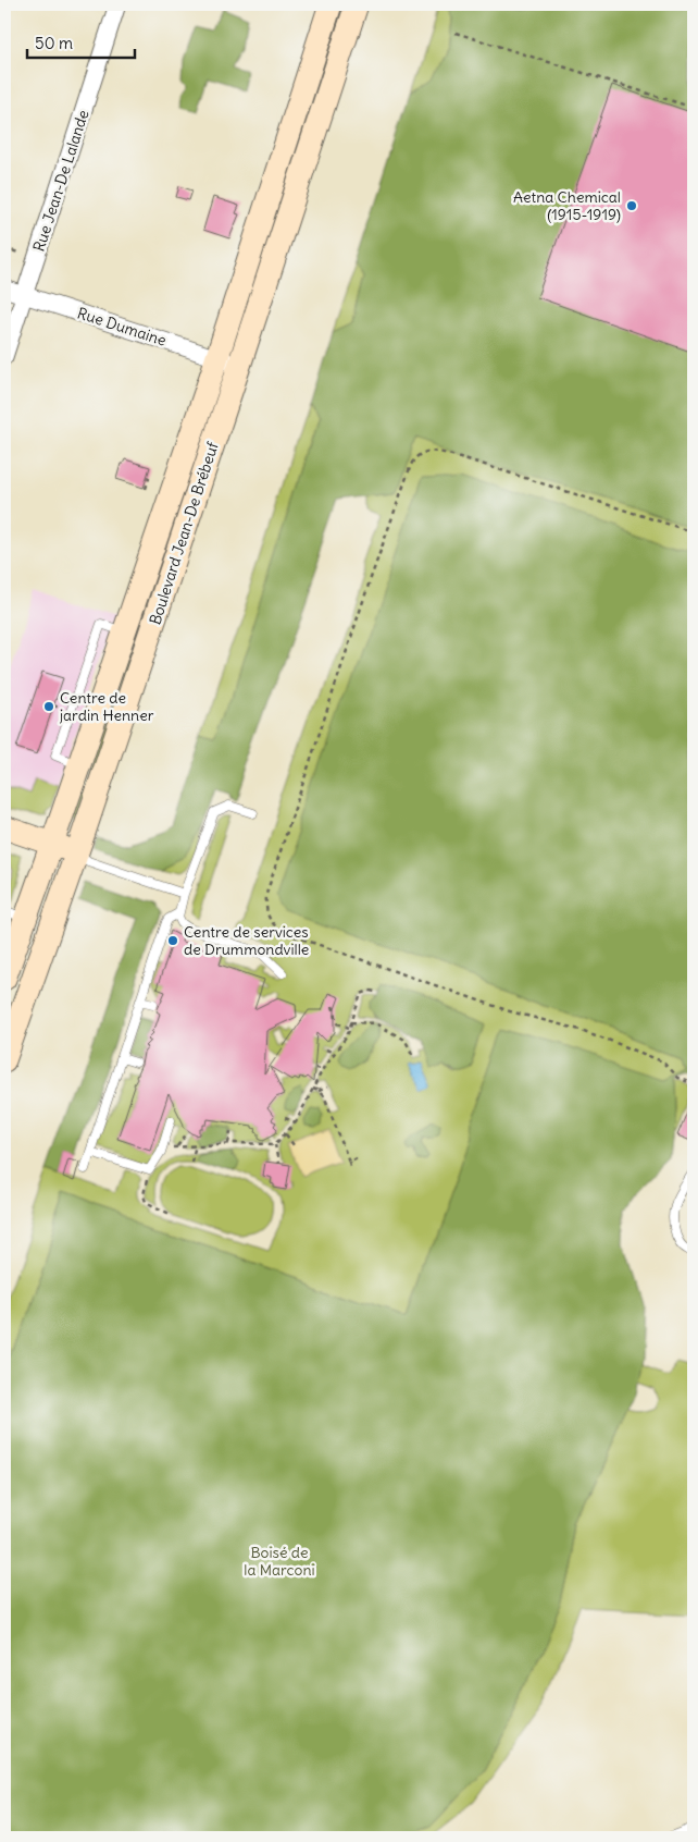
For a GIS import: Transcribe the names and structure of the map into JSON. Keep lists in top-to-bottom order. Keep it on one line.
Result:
{"streets":{"main road":["Boulevard Jean-De Brébeuf"],"street":["Rue Jean-De Lalande","Rue Dumaine"]},"crossings":[["Rue Jean-De Lalande","Rue Dumaine"],["Rue Dumaine","Boulevard Jean-De Brébeuf"]],"parks":["Boisé de la Marconi"],"places":["Aetna Chemical (1915-1919)","Centre de jardin Henner","Centre de services de Drummondville"],"scale_bar":"50 m"}
